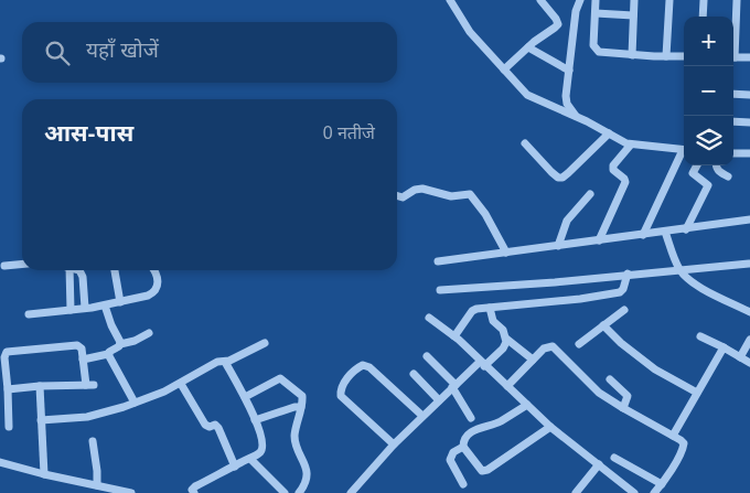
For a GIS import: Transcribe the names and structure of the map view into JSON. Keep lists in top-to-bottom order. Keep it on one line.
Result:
{"page":{"map_buttons":["+","−"],"search":"यहाँ खोजें","heading":["आस-पास","0 नतीजे"]}}
